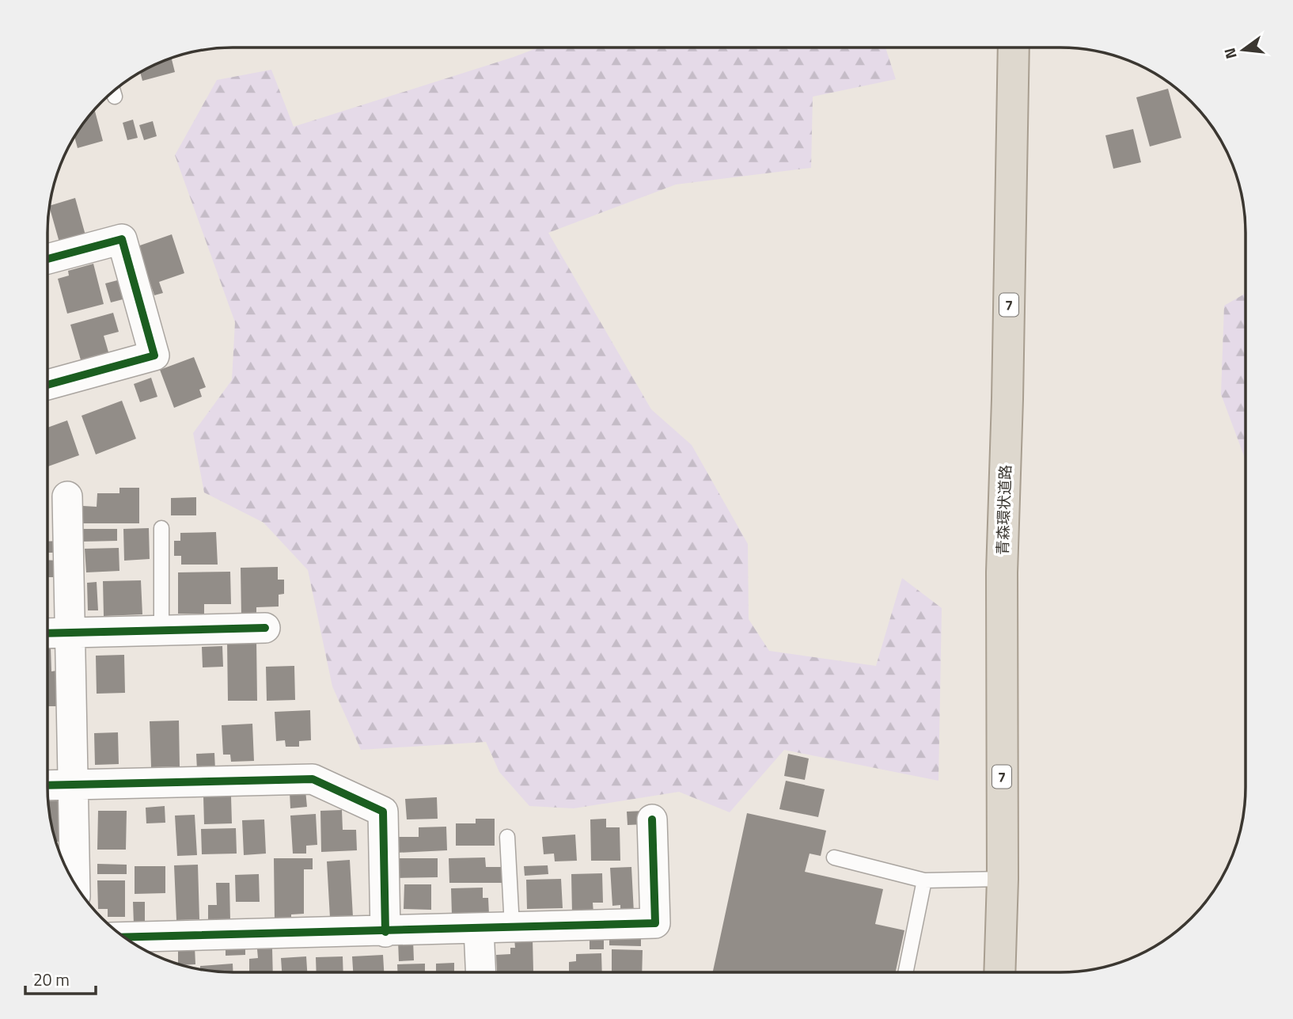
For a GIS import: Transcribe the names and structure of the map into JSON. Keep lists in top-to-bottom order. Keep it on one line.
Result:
{"streets":{"highway":["7","青森環状道路"]},"scale_bar":"20 m","north":"left"}
